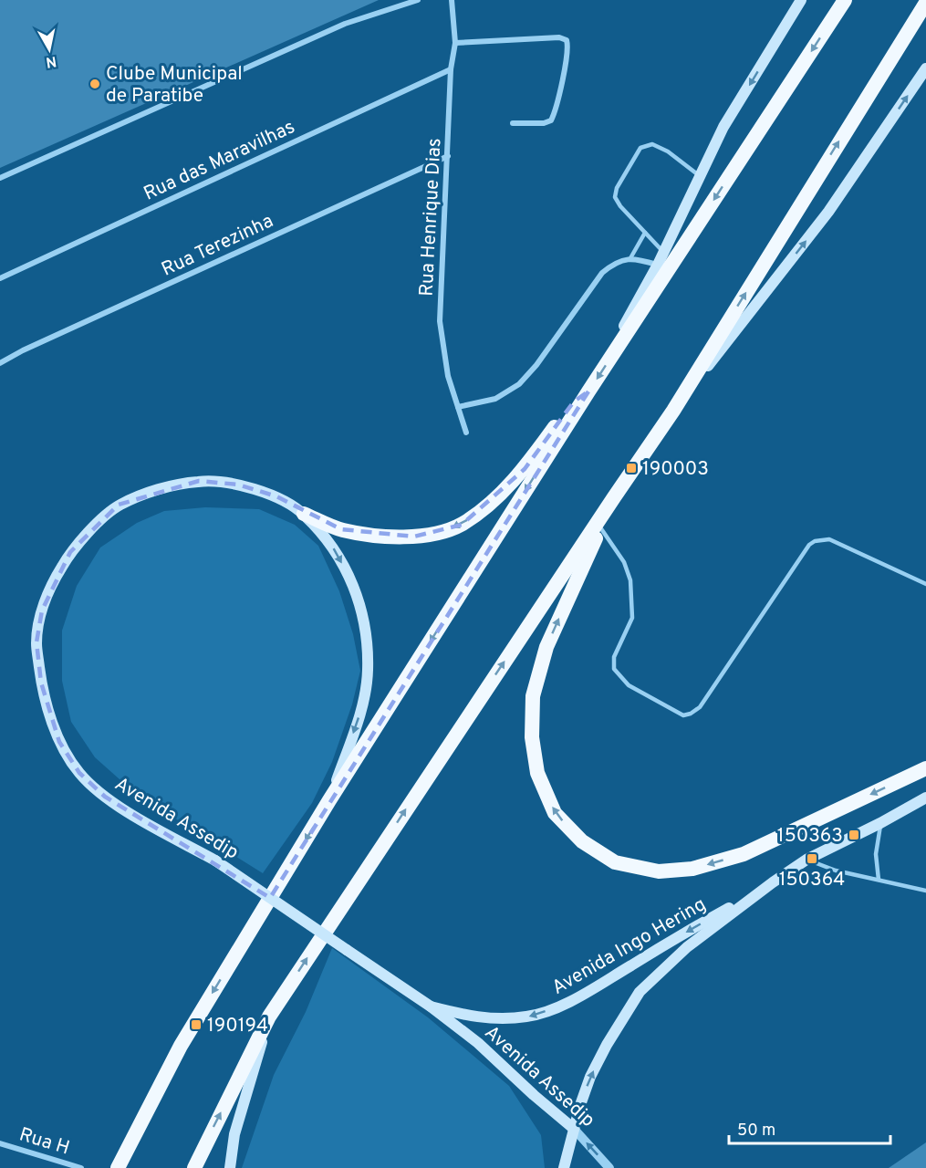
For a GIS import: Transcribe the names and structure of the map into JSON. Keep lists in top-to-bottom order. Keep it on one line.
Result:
{"streets":{"main road":["Avenida Assedip","Avenida Ingo Hering"],"street":["Rua das Maravilhas","Rua Henrique Dias","Rua Terezinha","Rua H"]},"crossings":[["Rua das Maravilhas","Rua Henrique Dias"],["Rua Henrique Dias","Rua Terezinha"],["Avenida Assedip","Avenida Ingo Hering"]],"places":{"other":["Clube Municipal de Paratibe"],"transit":["190003","150363","150364","190194"]},"scale_bar":"50 m","north":"bottom"}
